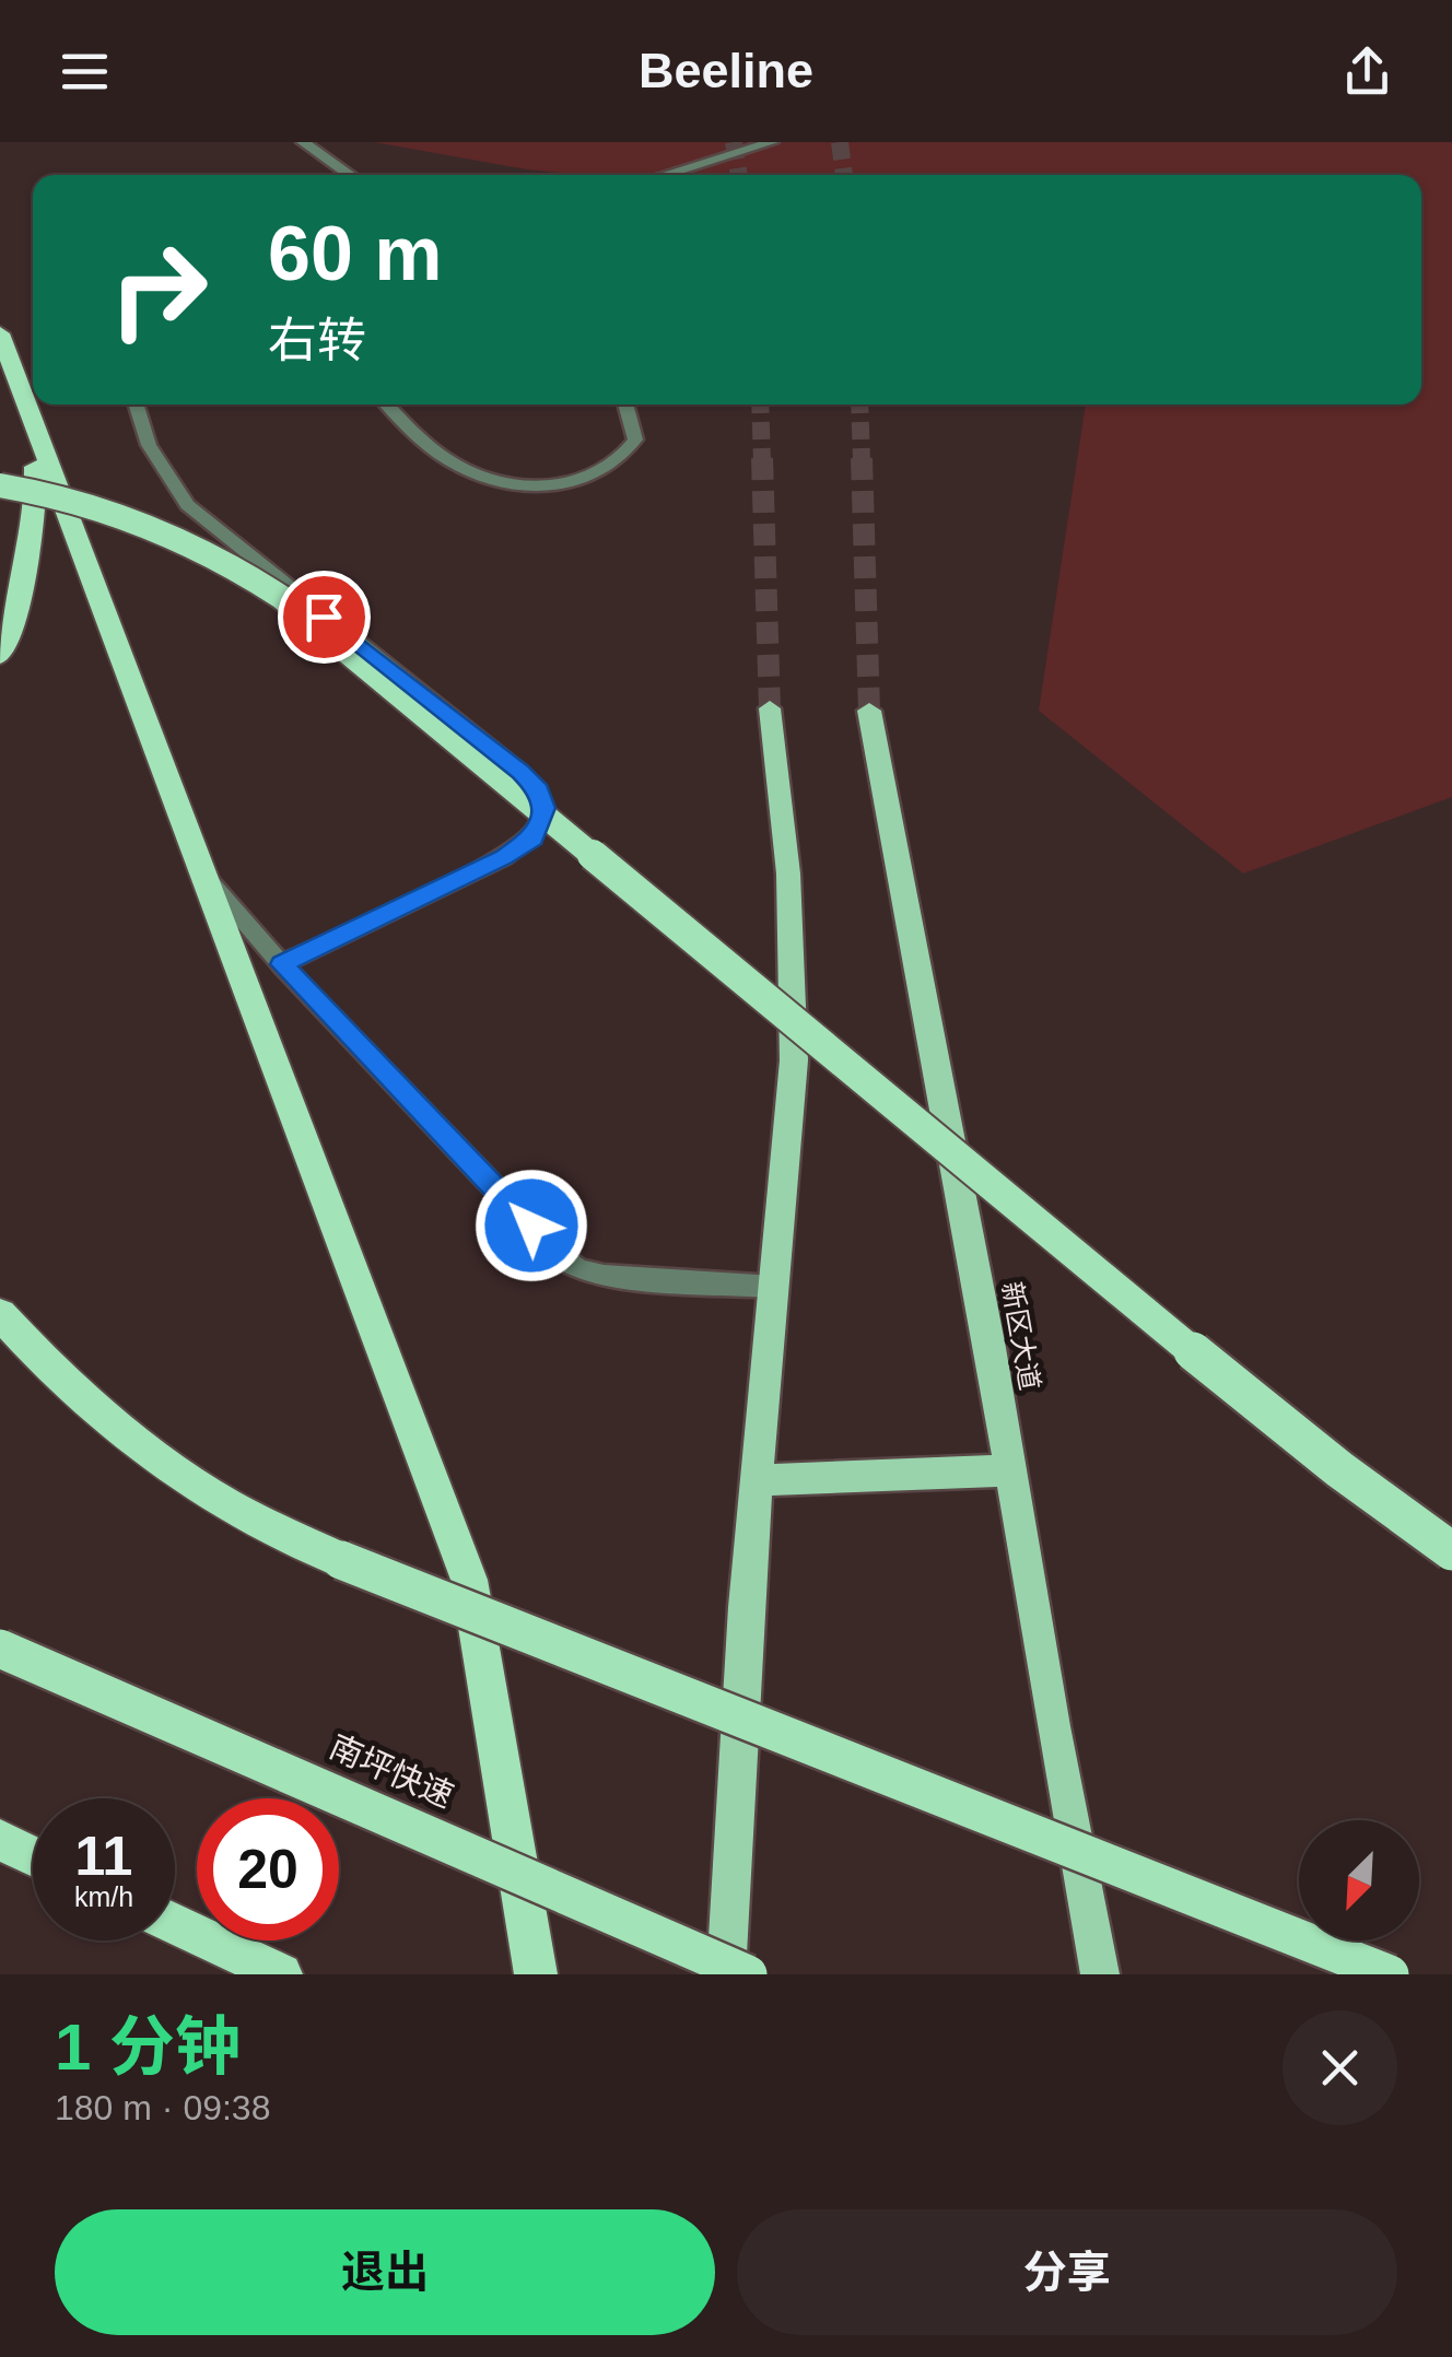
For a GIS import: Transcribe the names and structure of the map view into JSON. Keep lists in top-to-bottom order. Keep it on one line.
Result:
{"streets":{"highway":["南坪快速"],"main road":["新区大道"]},"north":"bottom left","page":{"header":"Beeline","turn":["60 m","右转"],"speed":"11 km/h","limit":"20","heading":["1 分钟","180 m · 09:38"],"buttons":["退出","分享"]}}
